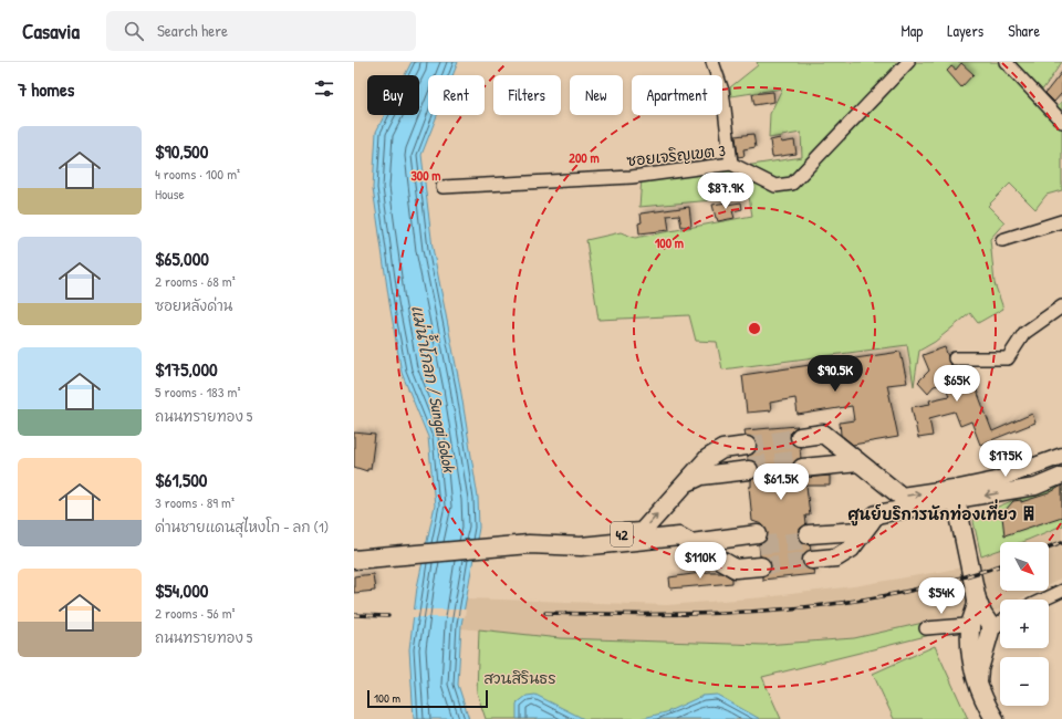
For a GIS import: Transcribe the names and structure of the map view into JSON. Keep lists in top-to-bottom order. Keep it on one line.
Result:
{"streets":{"highway":["42"],"street":["ซอยเจริญเขต 3"]},"water":["แม่น้ำโกลก / Sungai Golok"],"parks":["สวนสิรินธร"],"places":{"building":["ศูนย์บริการนักท่องเที่ยว"]},"scale_bar":"100 m","north":"bottom right","page":{"header":"Casavia","search":"Search here","nav":["Map","Layers","Share"],"heading":"7 homes","chip":["Buy","Rent","Filters","New","Apartment"],"list":[{"name":"$90,500","note":"4 rooms · 100 m² · House"},{"name":"$65,000","note":"2 rooms · 68 m² · ซอยหลังด่าน"},{"name":"$175,000","note":"5 rooms · 183 m² · ถนนทรายทอง 5"},{"name":"$61,500","note":"3 rooms · 89 m² · ด่านชายแดนสุไหงโก - ลก (1)"},{"name":"$54,000","note":"2 rooms · 56 m² · ถนนทรายทอง 5"}],"price":["$87.9K","$90.5K","$65K","$175K","$61.5K","$110K","$54K"],"map_buttons":["+","−"],"scale":"100 m"},"rings":["200 m","300 m","100 m"]}
